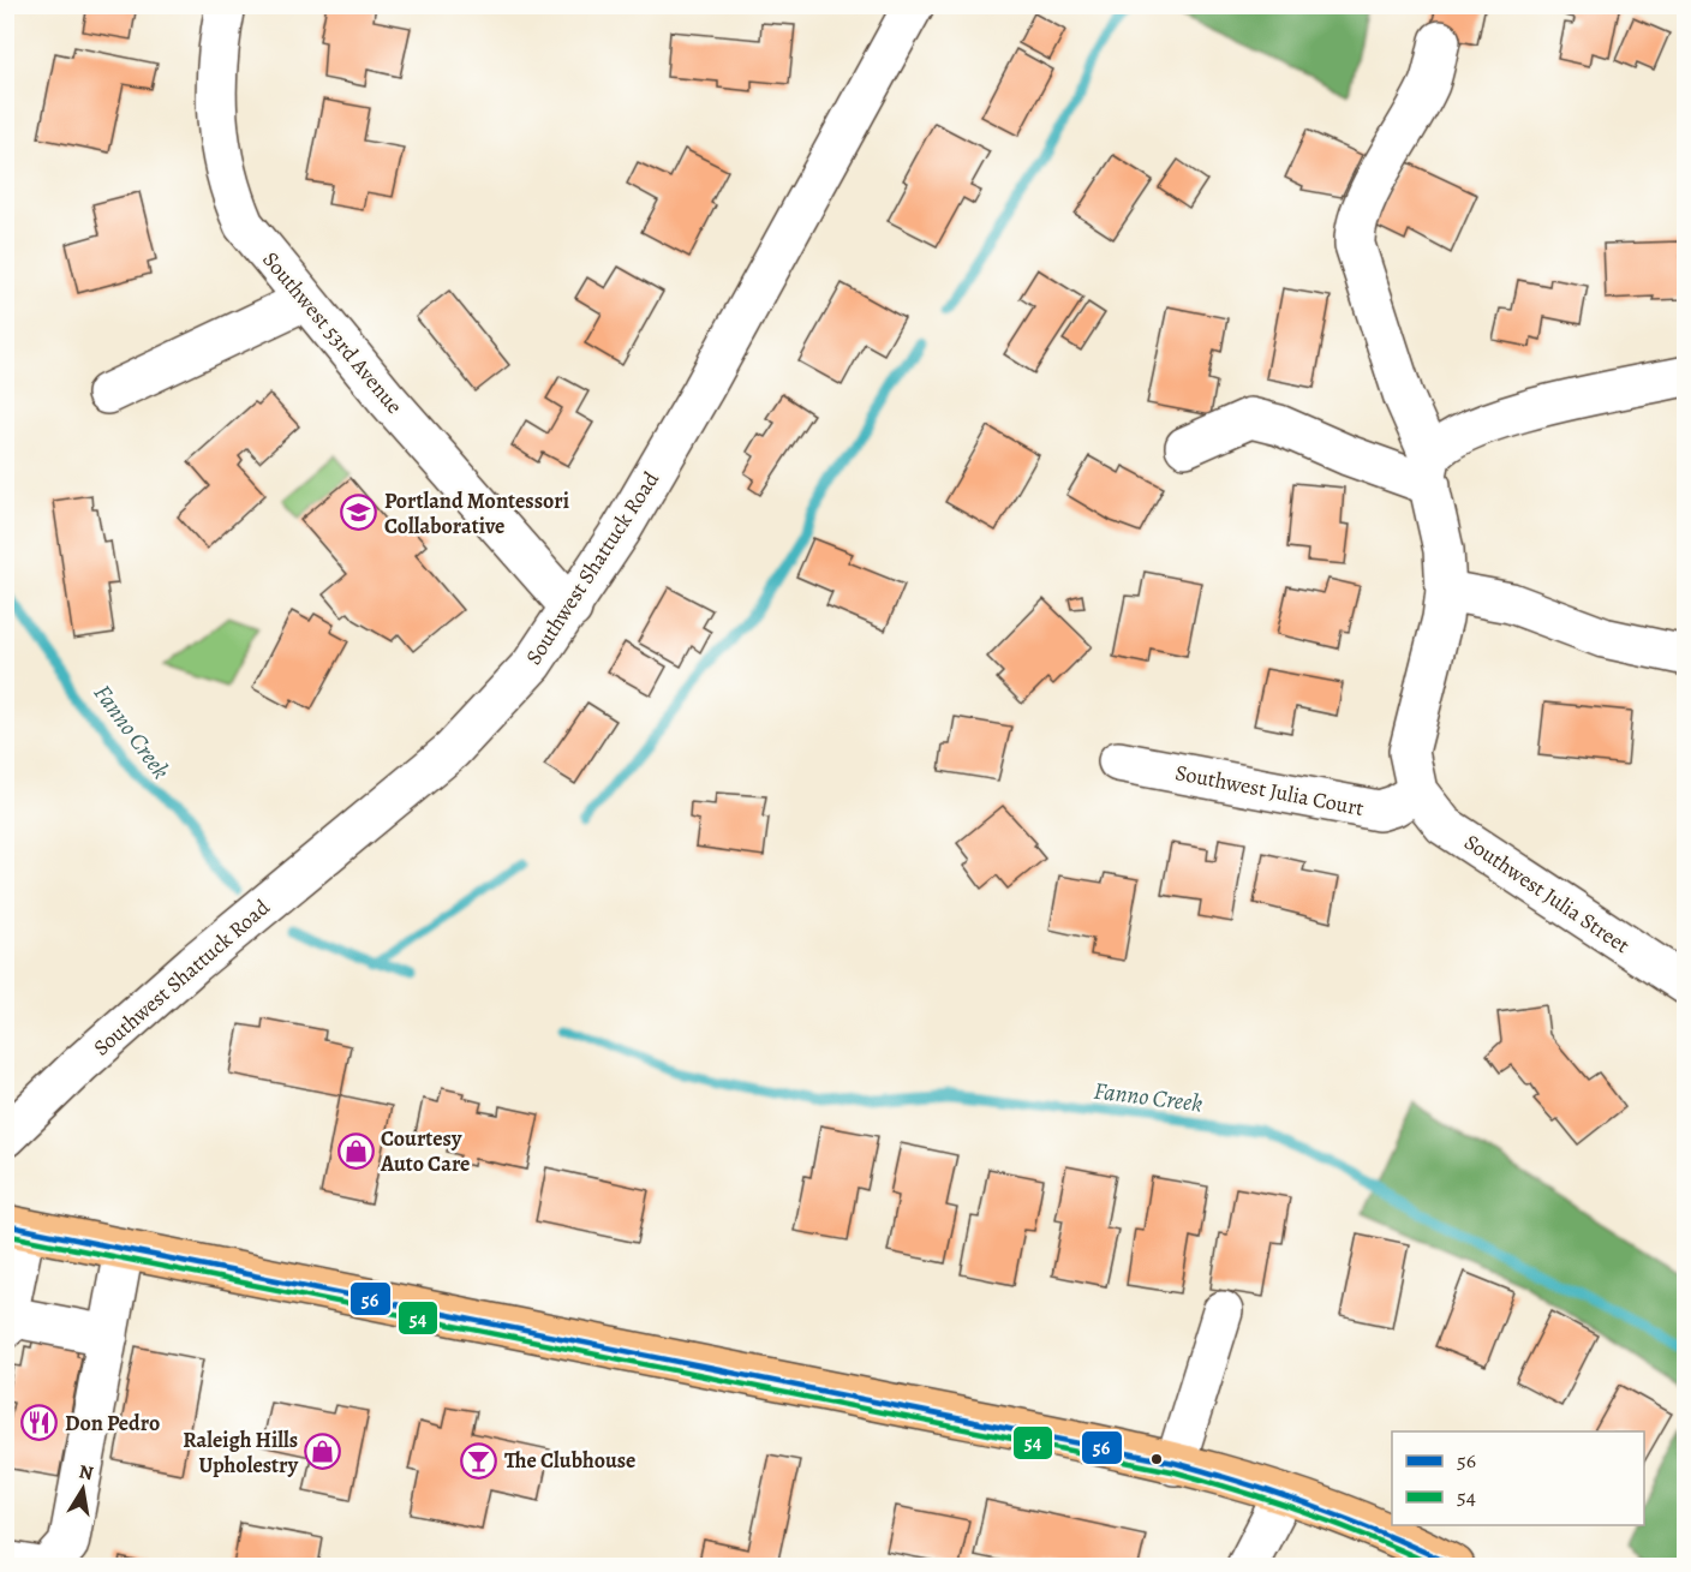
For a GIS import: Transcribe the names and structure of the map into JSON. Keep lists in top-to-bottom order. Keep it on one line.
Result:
{"streets":{"street":["Southwest 53rd Avenue","Southwest Shattuck Road","Southwest Julia Court","Southwest Julia Street"]},"crossings":[["Southwest 53rd Avenue","Southwest Shattuck Road"],["Southwest Julia Court","Southwest Julia Street"]],"water":["Fanno Creek"],"places":{"school or university":["Portland Montessori Collaborative"],"shop":["Courtesy Auto Care","Raleigh Hills Upholestry"],"restaurant":["Don Pedro"],"bar":["The Clubhouse"]},"lines":["transit line 56","transit line 54"],"legend":["56","54"],"north":"top"}
